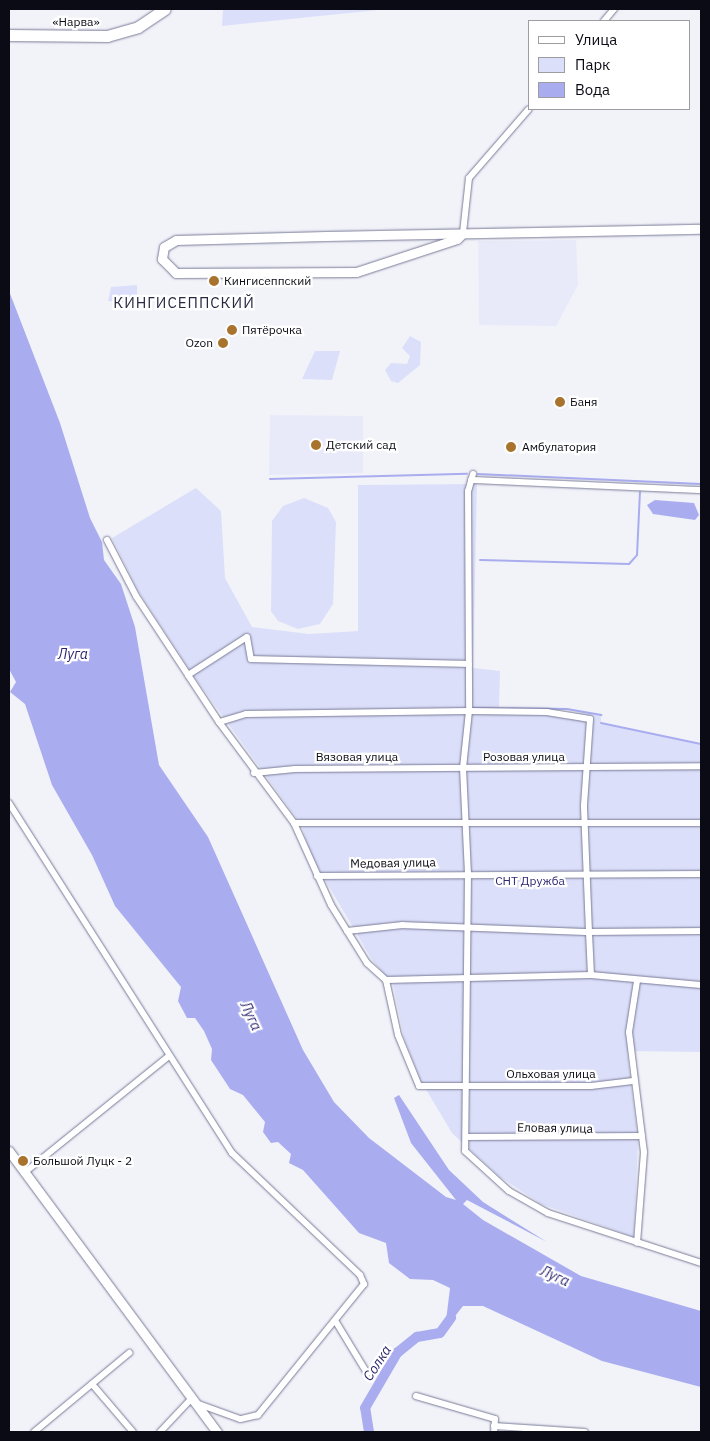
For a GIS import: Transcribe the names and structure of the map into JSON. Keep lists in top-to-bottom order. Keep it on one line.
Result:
{"streets":{"highway":["«Нарва»"],"street":["Вязовая улица","Розовая улица","Медовая улица","Ольховая улица","Еловая улица"]},"crossings":[["Вязовая улица","Розовая улица"]],"districts":["КИНГИСЕППСКИЙ"],"water":["Луга","Солка"],"parks":["СНТ Дружба"],"places":["Кингисеппский","Пятёрочка","Ozon","Баня","Детский сад","Амбулатория","Большой Луцк - 2"],"legend":["Улица","Парк","Вода"]}
